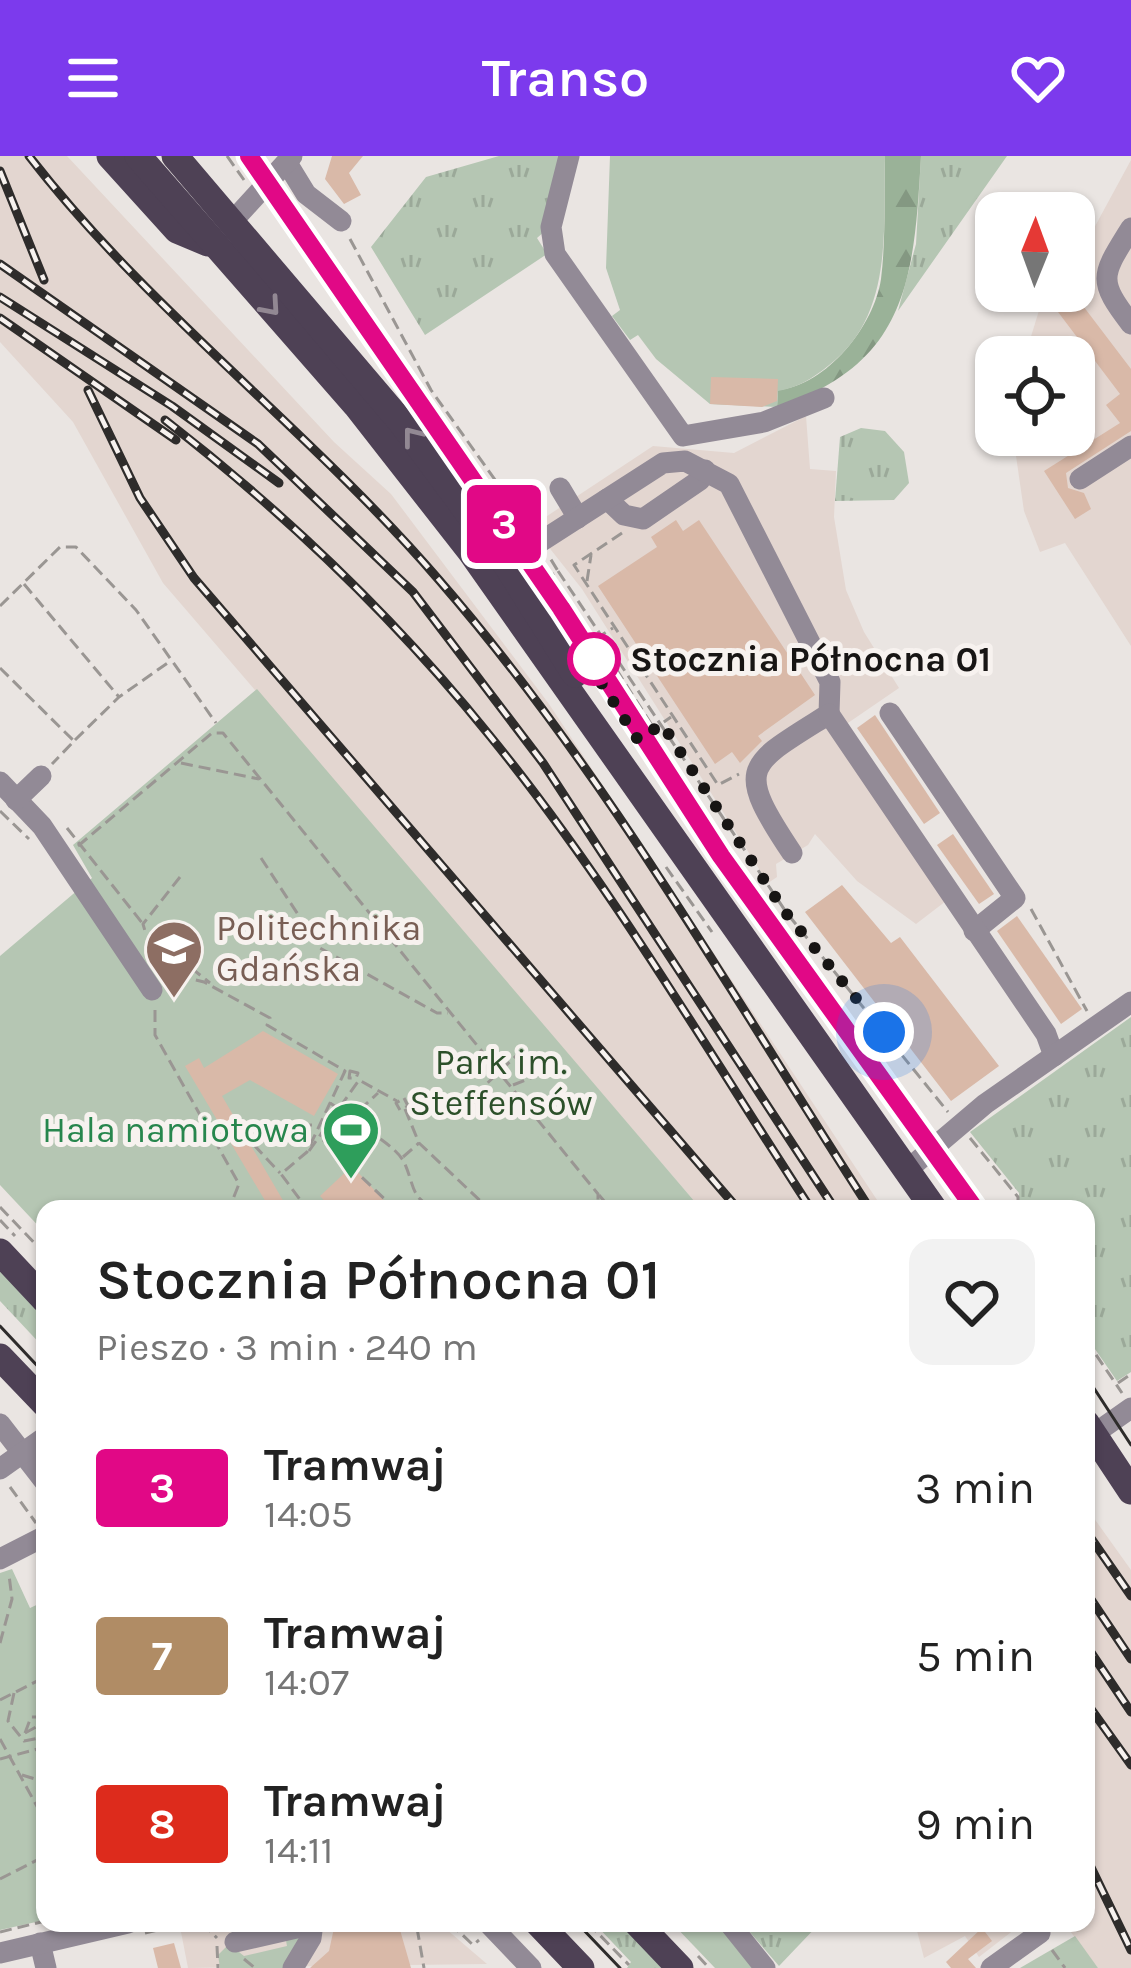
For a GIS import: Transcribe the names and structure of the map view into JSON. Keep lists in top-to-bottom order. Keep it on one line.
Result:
{"parks":["Park im. Steffensów"],"places":{"other":["Stocznia Północna 01"],"school or university":["Politechnika Gdańska"],"sports":["Hala namiotowa"]},"lines":["tram line 3"],"north":"top","page":{"header":"Transo","on_map":"3","heading":["Stocznia Północna 01","Pieszo · 3 min · 240 m"],"list":[{"mark":"3","name":"Tramwaj","note":"14:05","value":"3 min"},{"mark":"7","name":"Tramwaj","note":"14:07","value":"5 min"},{"mark":"8","name":"Tramwaj","note":"14:11","value":"9 min"}]}}
